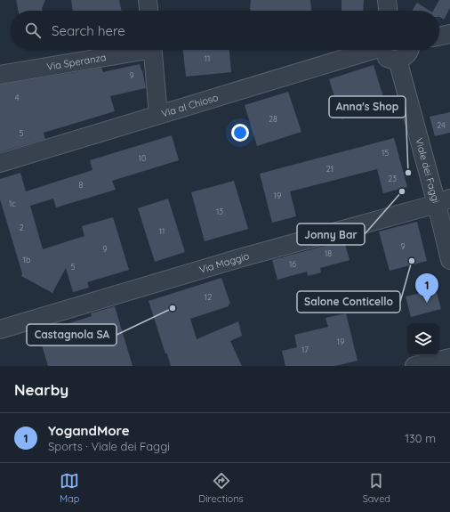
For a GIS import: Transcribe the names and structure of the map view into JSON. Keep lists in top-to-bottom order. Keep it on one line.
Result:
{"streets":{"street":["Via Speranza","Via al Chioso","Viale dei Faggi","Via Maggio"]},"crossings":[["Viale dei Faggi","Via Maggio"]],"places":["Anna's Shop","Jonny Bar","Salone Conticello","Castagnola SA"],"house_numbers":["11","9","4","28","24","5","15","10","21","23","8","19","1c","13","2","11","9","9","18","1b","16","5","12","19","17"],"page":{"search":"Search here","pins":"1","heading":"Nearby","list":[{"mark":"1","name":"YogandMore","note":"Sports · Viale dei Faggi","value":"130 m"}],"nav":["Map","Directions","Saved"]}}
